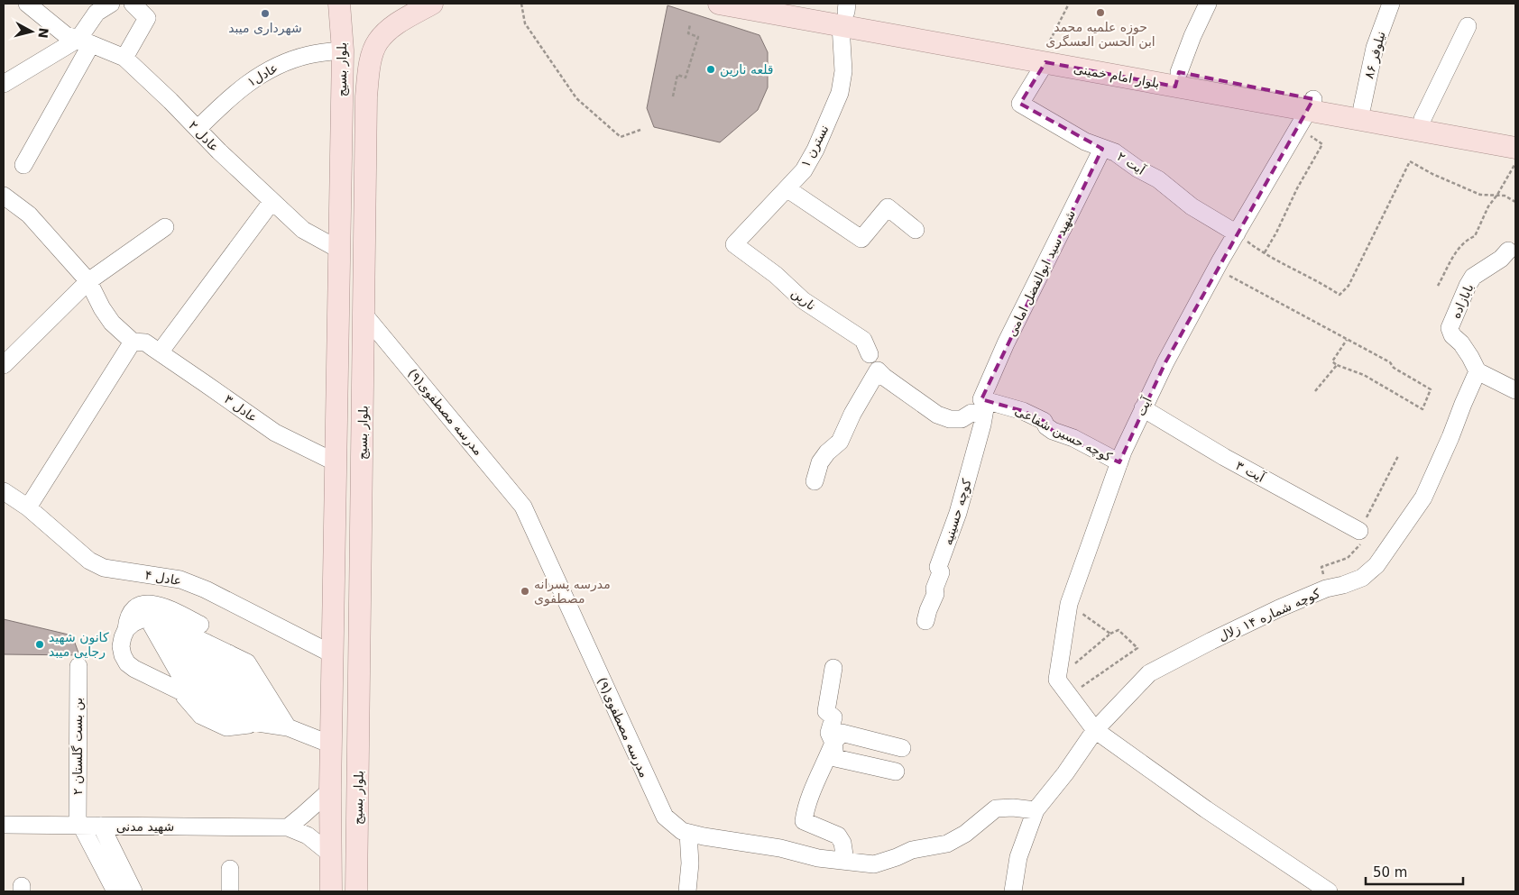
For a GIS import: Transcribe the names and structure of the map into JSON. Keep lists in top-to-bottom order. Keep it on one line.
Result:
{"streets":{"main road":["بلوار بسیج","بلوار امام خمینی"],"street":["نیلوفر ۸۶","عادل۱","عادل ۲","نسترن ۱","آیت ۲","شهید سید ابوالفضل امامی","نارین","بابازاده","آیت","عادل ۳","مدرسه مصطفوی(۹)","کوچه حسین شفاعی","آیت ۳","کوچه حسینیه","عادل ۴","کوچه شماره ۱۴ زلال","بن بست گلستان ۲","شهید مدنی"]},"crossings":[["نیلوفر ۸۶","بلوار امام خمینی"],["بلوار بسیج","عادل۱"],["بلوار بسیج","عادل ۲"],["بلوار بسیج","عادل ۳"],["بلوار بسیج","مدرسه مصطفوی(۹)"],["بلوار بسیج","عادل ۴"],["بلوار بسیج","شهید مدنی"],["عادل۱","عادل ۲"],["بلوار امام خمینی","نسترن ۱"],["بلوار امام خمینی","آیت ۲"],["بلوار امام خمینی","آیت"],["نسترن ۱","نارین"],["آیت ۲","شهید سید ابوالفضل امامی"],["آیت ۲","آیت"],["شهید سید ابوالفضل امامی","کوچه حسین شفاعی"],["شهید سید ابوالفضل امامی","کوچه حسینیه"],["بابازاده","کوچه شماره ۱۴ زلال"],["آیت","کوچه حسین شفاعی"],["آیت","آیت ۳"],["آیت","کوچه شماره ۱۴ زلال"],["مدرسه مصطفوی(۹)","کوچه شماره ۱۴ زلال"],["کوچه حسین شفاعی","کوچه حسینیه"],["بن بست گلستان ۲","شهید مدنی"]],"places":["حوزه علمیه محمد ابن الحسن العسگری","شهرداری میبد","قلعه نارین","مدرسه پسرانه مصطفوی","کانون شهید رجایی میبد"],"scale_bar":"50 m","north":"right"}
